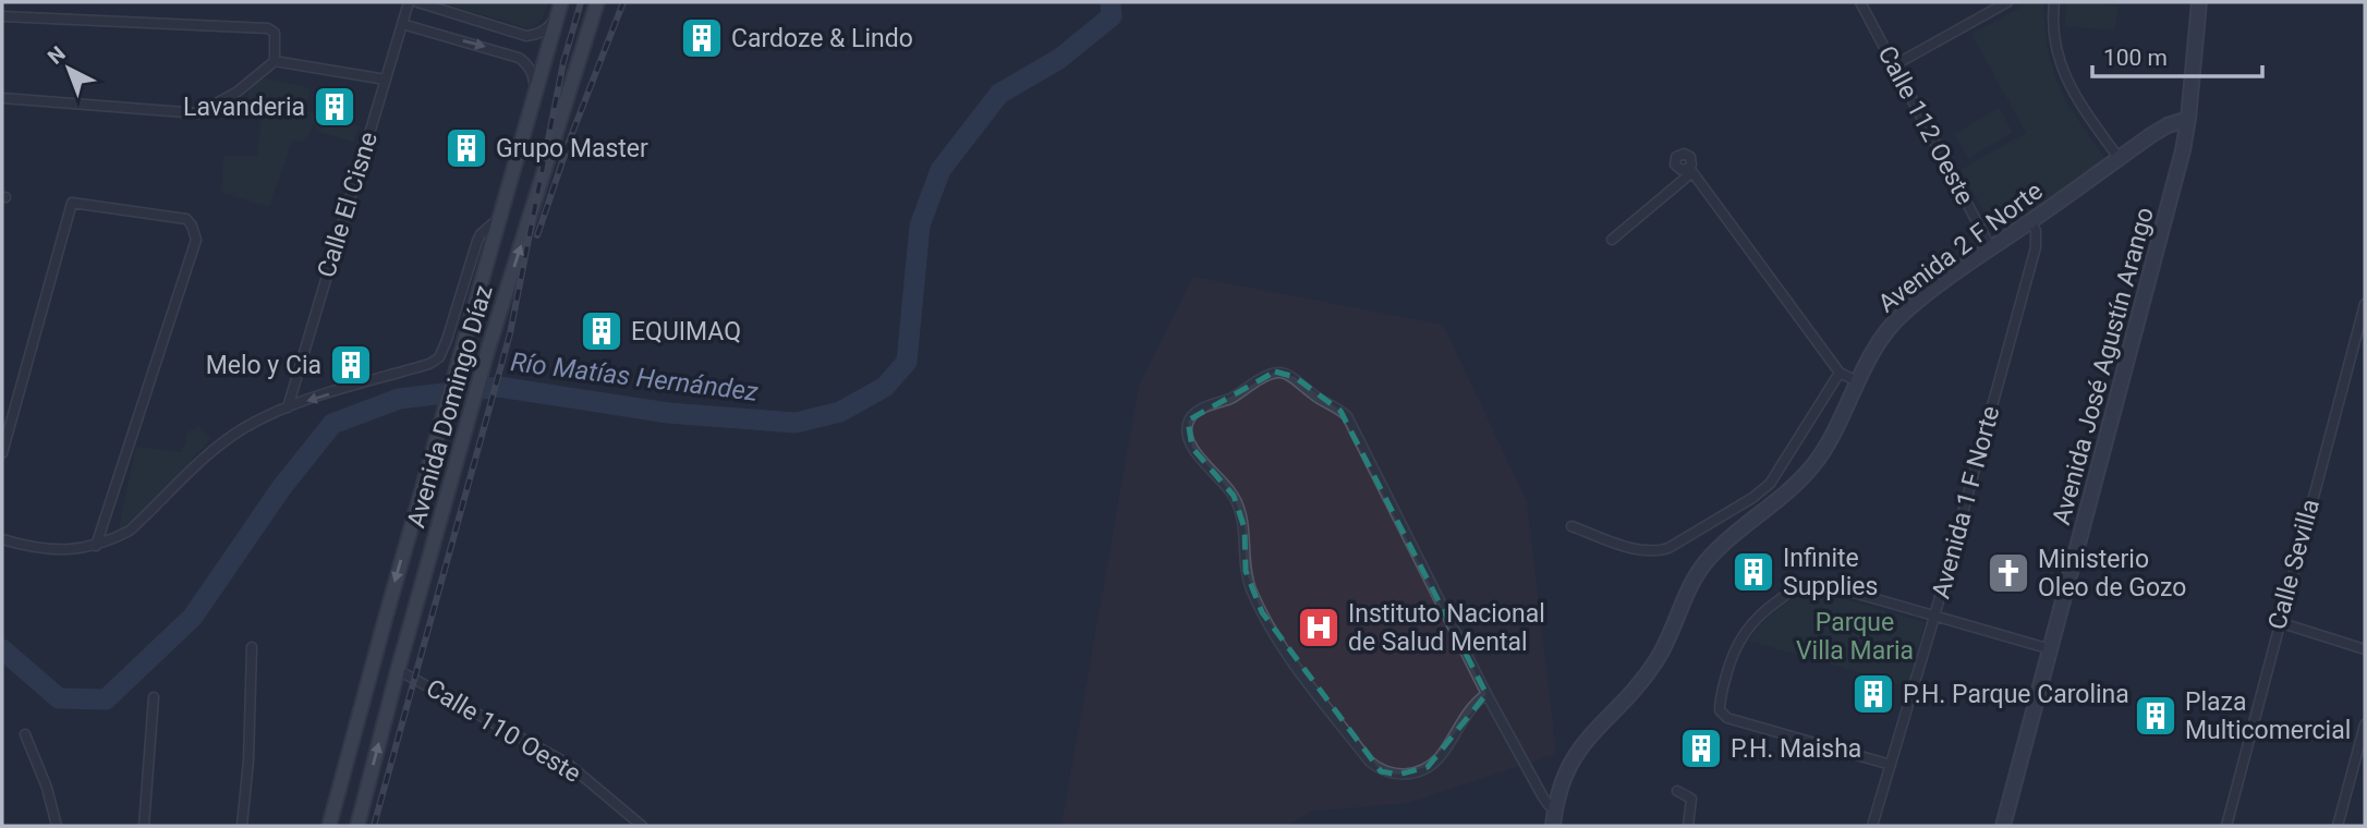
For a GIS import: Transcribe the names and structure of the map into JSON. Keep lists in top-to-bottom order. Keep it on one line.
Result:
{"streets":{"main road":["Avenida Domingo Díaz"],"street":["Calle 112 Oeste","Calle El Cisne","Avenida 2 F Norte","Avenida José Agustín Arango","Avenida 1 F Norte","Calle Sevilla","Calle 110 Oeste"]},"crossings":[["Calle 112 Oeste","Avenida 2 F Norte"],["Avenida 2 F Norte","Avenida José Agustín Arango"],["Avenida 2 F Norte","Avenida 1 F Norte"],["Avenida Domingo Díaz","Calle 110 Oeste"]],"water":["Río Matías Hernández"],"parks":["Parque Villa Maria"],"places":{"building":["Cardoze & Lindo","Lavanderia","Grupo Master","EQUIMAQ","Melo y Cia","Infinite Supplies","P.H. Parque Carolina","Plaza Multicomercial","P.H. Maisha"],"church":["Ministerio Oleo de Gozo"],"hospital":["Instituto Nacional de Salud Mental"]},"scale_bar":"100 m","north":"top left"}
